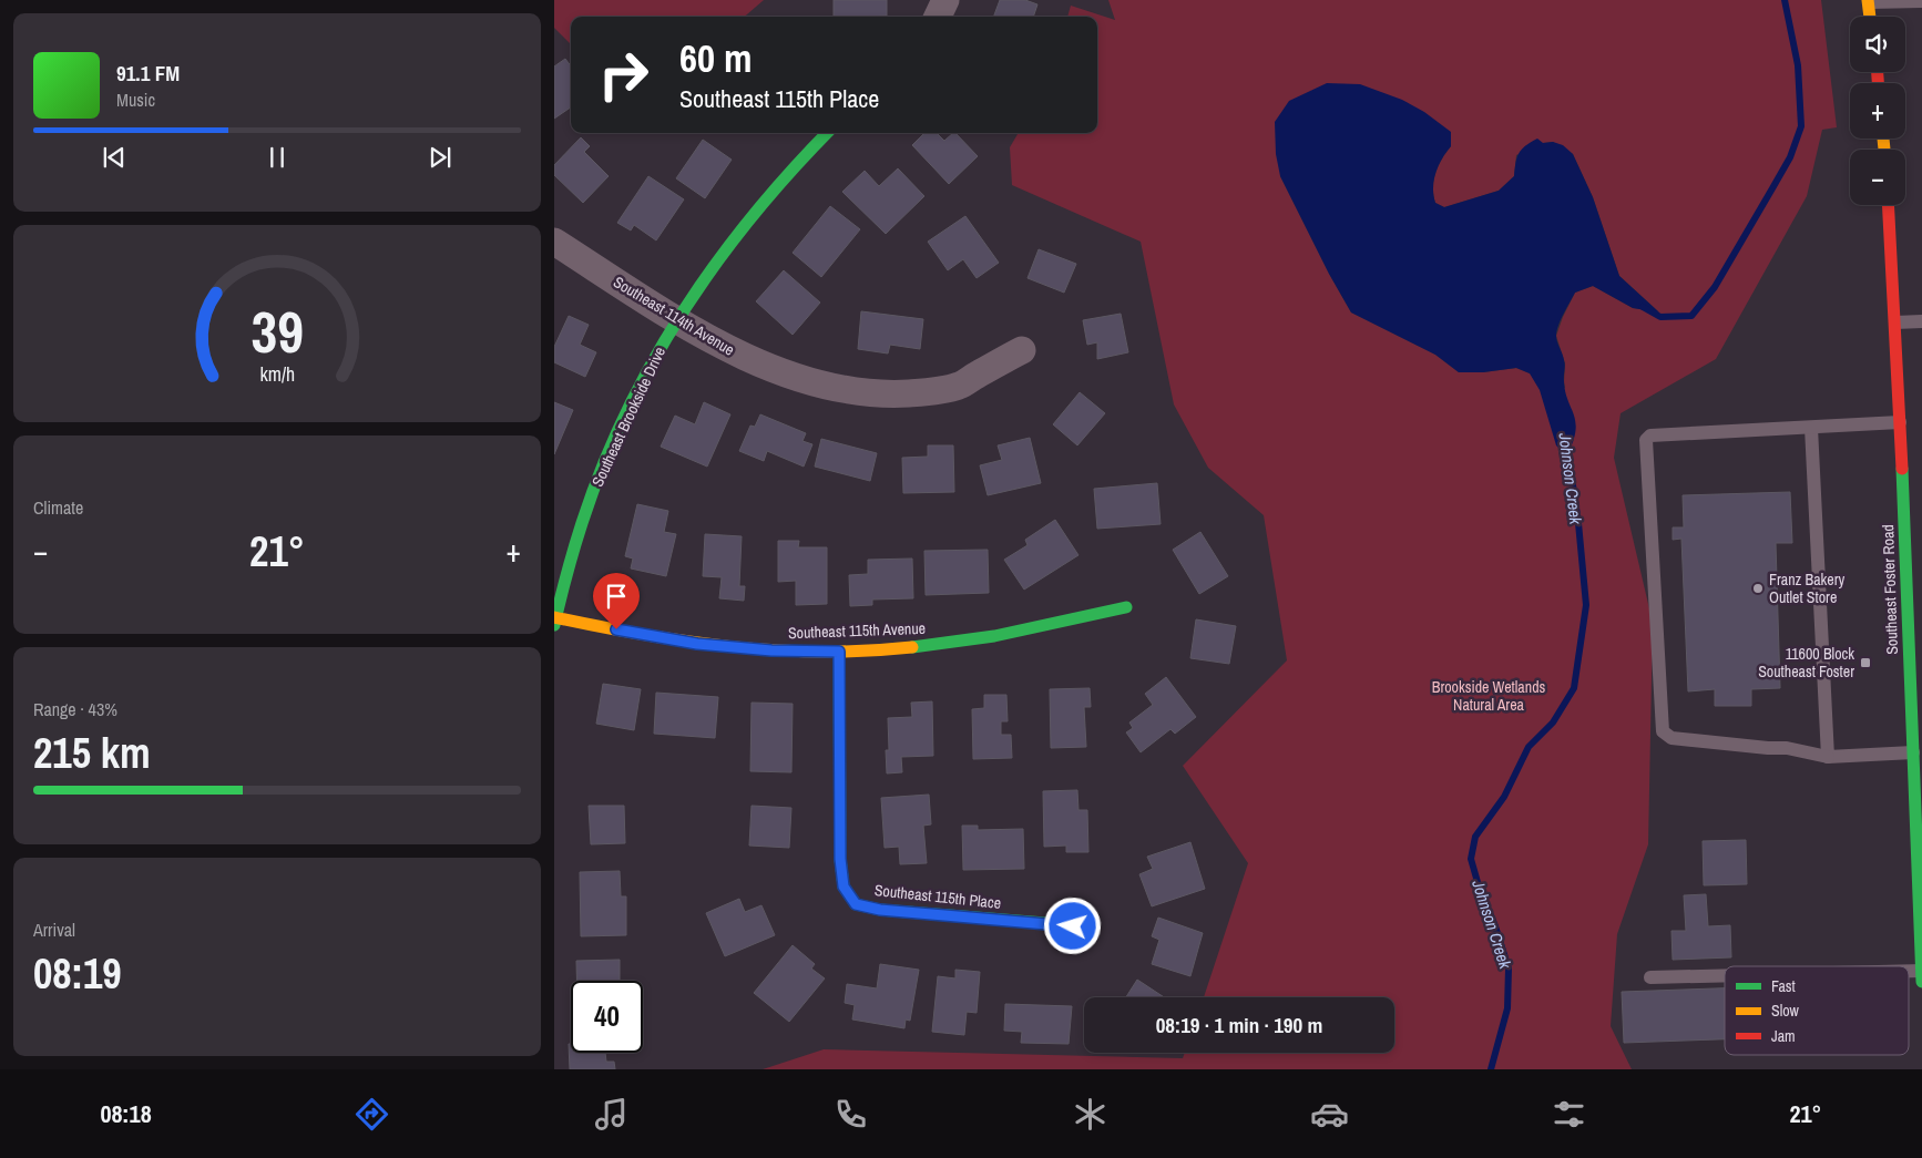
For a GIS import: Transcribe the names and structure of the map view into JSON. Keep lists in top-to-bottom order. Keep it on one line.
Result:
{"streets":{"street":["Southeast 114th Avenue","Southeast Brookside Drive","Southeast Foster Road","Southeast 115th Avenue","Southeast 115th Place"]},"crossings":[["Southeast 114th Avenue","Southeast Brookside Drive"],["Southeast Brookside Drive","Southeast 115th Avenue"],["Southeast 115th Avenue","Southeast 115th Place"]],"water":["Johnson Creek"],"parks":["Brookside Wetlands Natural Area"],"places":{"other":["Franz Bakery Outlet Store"],"transit":["11600 Block Southeast Foster"]},"legend":["Fast","Slow","Jam"],"page":{"map_buttons":["+","−"],"turn":["60 m","Southeast 115th Place"],"song":["91.1 FM","Music"],"tile":["Climate",["Range · 43%","215 km"],["Arrival","08:19"]],"heat":["−","21°","+"],"limit":"40","trip":"08:19 · 1 min · 190 m","tabs":["08:18","21°"],"gauge":["39","km/h"]}}
